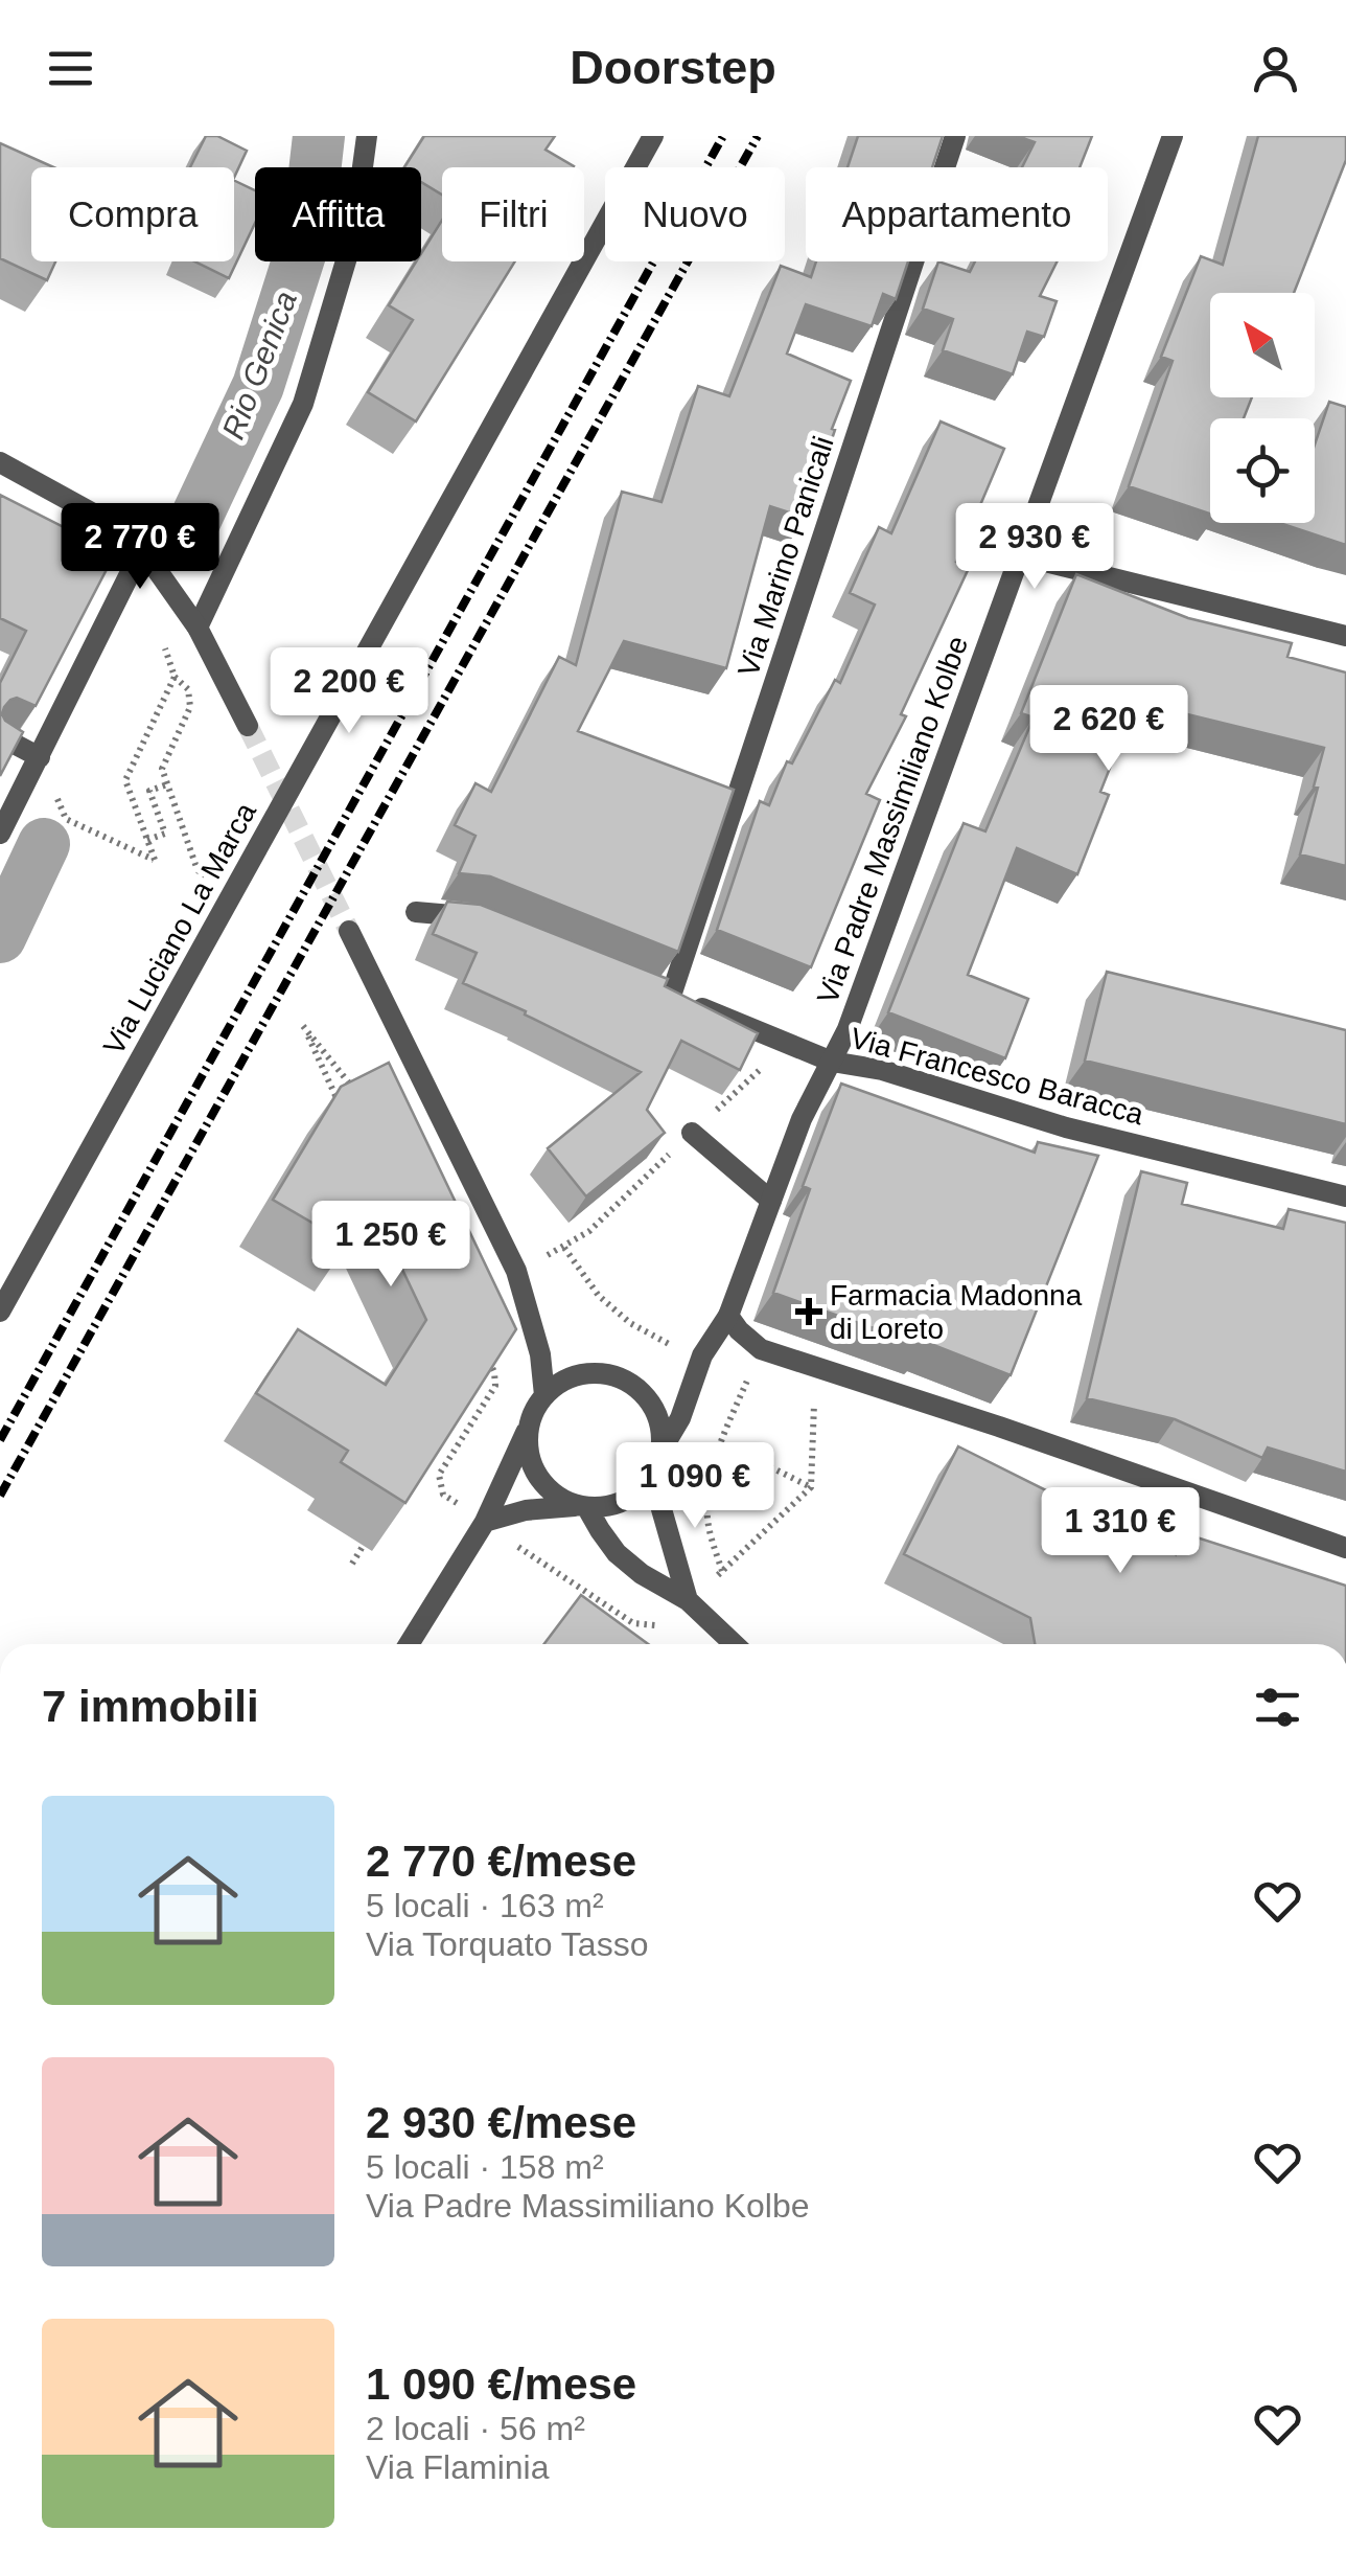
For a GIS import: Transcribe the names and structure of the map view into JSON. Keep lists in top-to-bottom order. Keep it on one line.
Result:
{"streets":{"street":["Via Marino Panicali","Via Padre Massimiliano Kolbe","Via Luciano La Marca","Via Francesco Baracca"]},"crossings":[["Via Marino Panicali","Via Francesco Baracca"],["Via Padre Massimiliano Kolbe","Via Francesco Baracca"]],"water":["Rio Genica"],"places":{"health":["Farmacia Madonna di Loreto"]},"north":"top left","page":{"header":"Doorstep","chip":["Compra","Affitta","Filtri","Nuovo","Appartamento"],"price":["2 770 €","2 930 €","2 200 €","2 620 €","1 250 €","1 090 €","1 310 €"],"heading":"7 immobili","list":[{"name":"2 770 €/mese","note":"5 locali · 163 m² · Via Torquato Tasso"},{"name":"2 930 €/mese","note":"5 locali · 158 m² · Via Padre Massimiliano Kolbe"},{"name":"1 090 €/mese","note":"2 locali · 56 m² · Via Flaminia"}]}}
